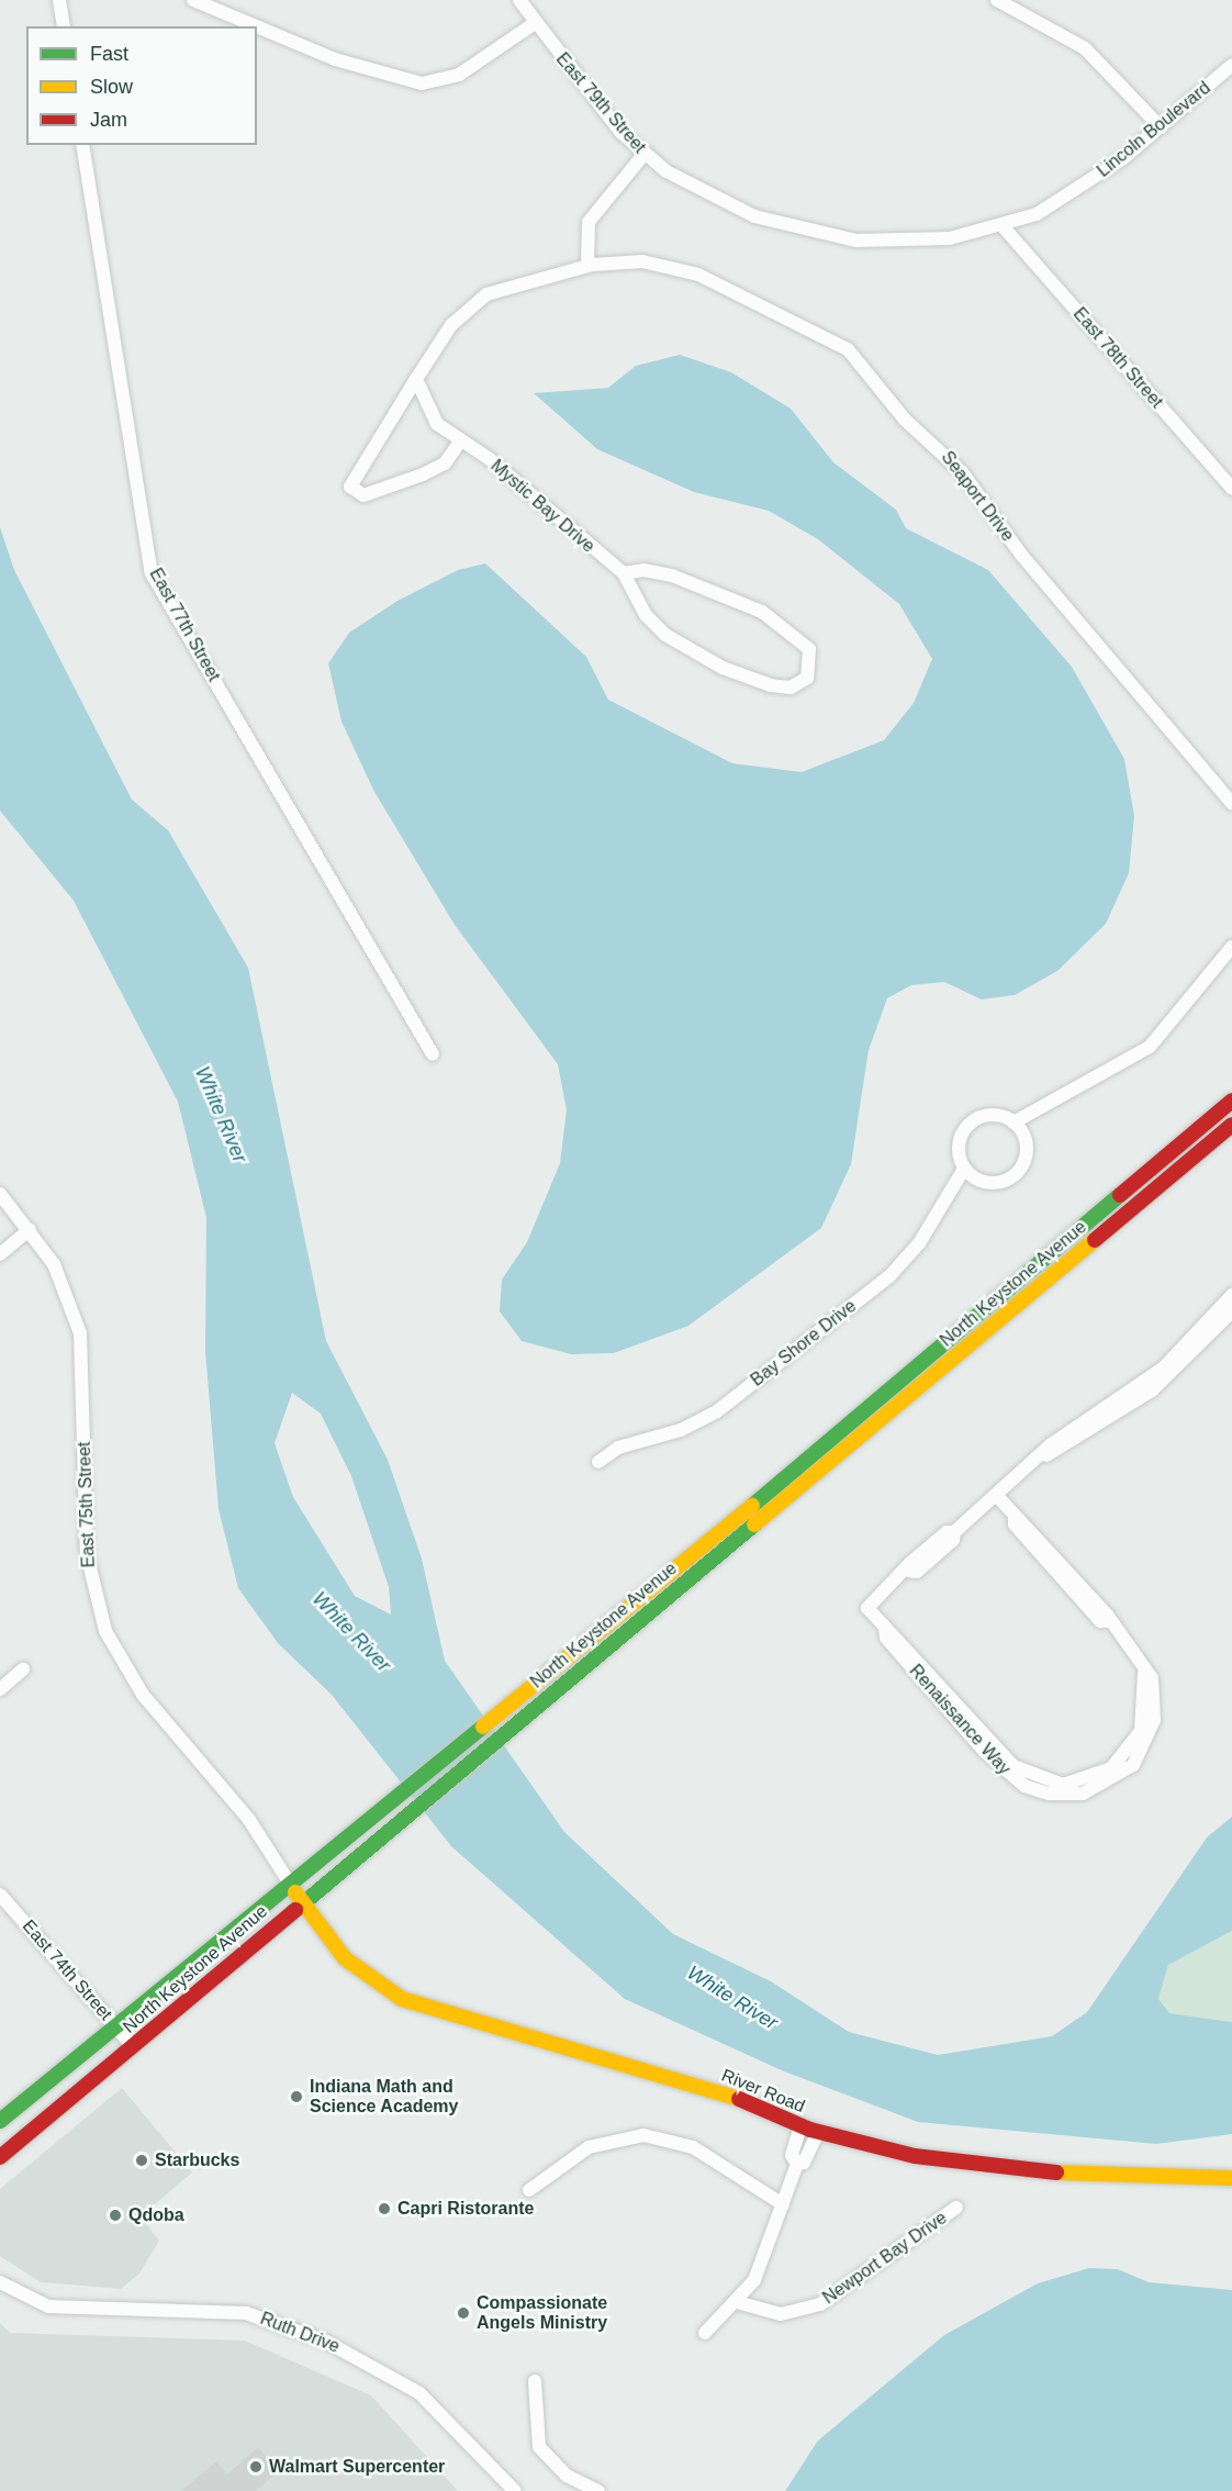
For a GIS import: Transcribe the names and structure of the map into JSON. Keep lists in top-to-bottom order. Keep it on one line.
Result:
{"streets":{"main road":["North Keystone Avenue","River Road"],"street":["East 79th Street","Lincoln Boulevard","East 78th Street","Seaport Drive","Mystic Bay Drive","East 77th Street","Bay Shore Drive","East 75th Street","Renaissance Way","East 74th Street","Newport Bay Drive","Ruth Drive"]},"crossings":[["East 79th Street","Lincoln Boulevard"],["East 79th Street","East 78th Street"],["Lincoln Boulevard","East 78th Street"],["North Keystone Avenue","East 75th Street"],["North Keystone Avenue","East 74th Street"],["North Keystone Avenue","River Road"],["East 75th Street","River Road"]],"water":["White River"],"places":["Indiana Math and Science Academy","Starbucks","Capri Ristorante","Qdoba","Compassionate Angels Ministry","Walmart Supercenter"],"legend":["Fast","Slow","Jam"]}
